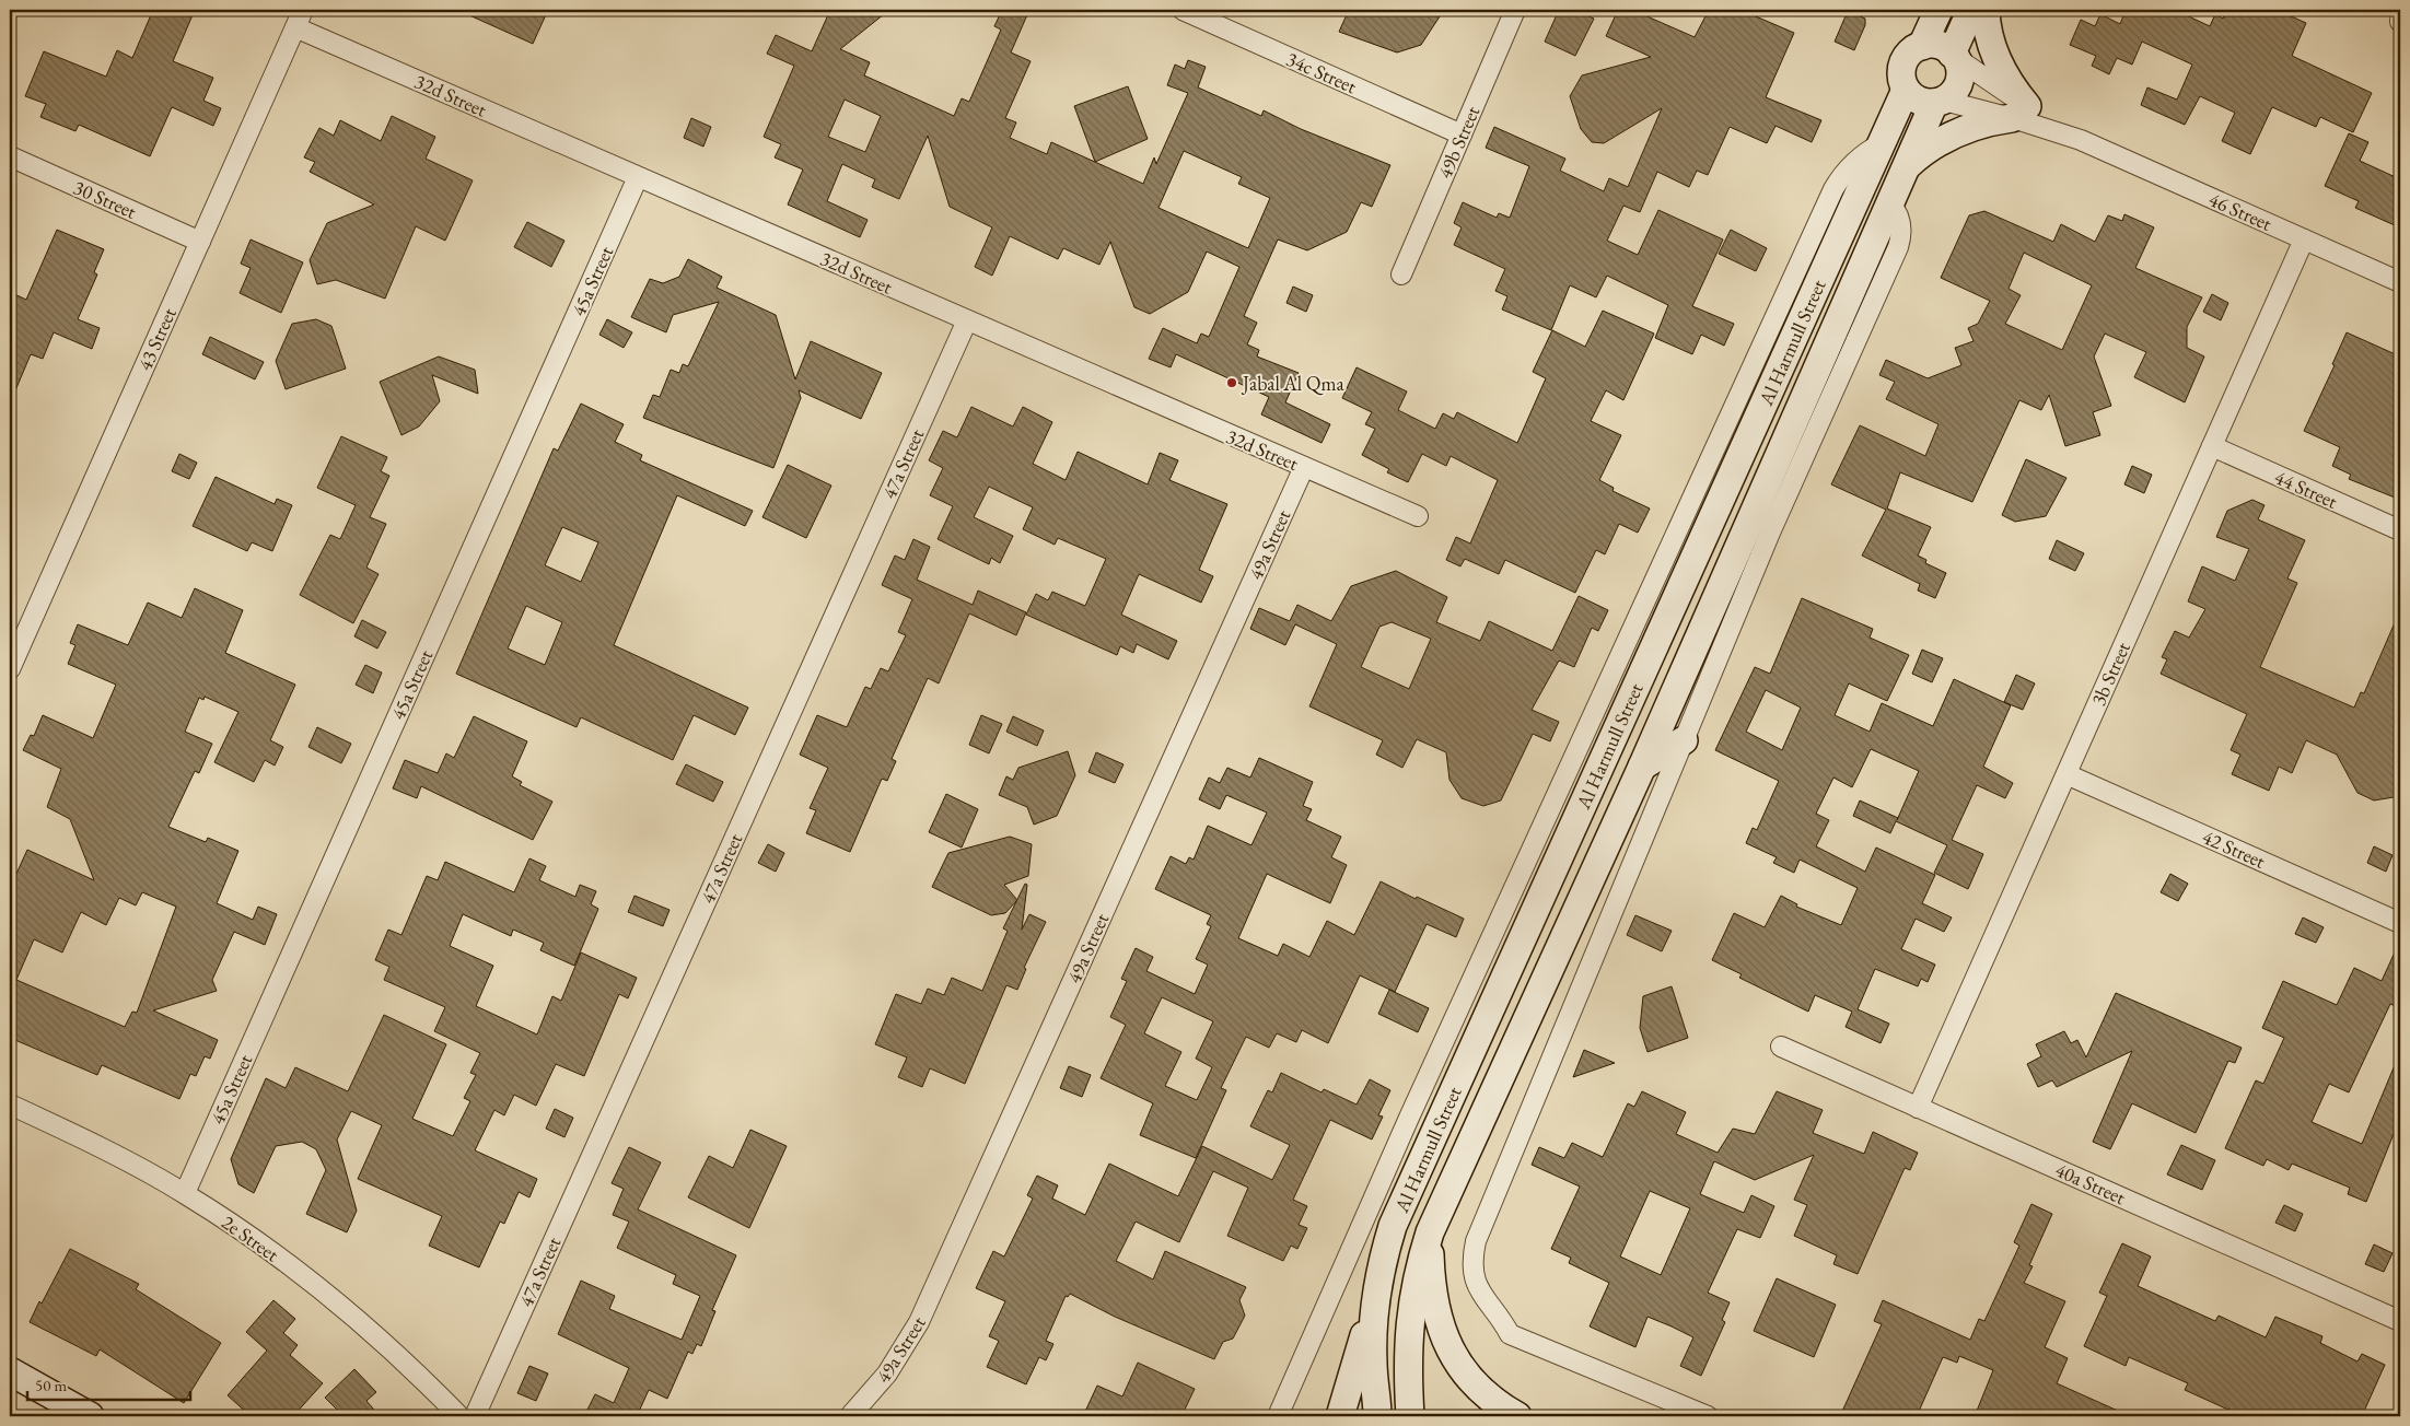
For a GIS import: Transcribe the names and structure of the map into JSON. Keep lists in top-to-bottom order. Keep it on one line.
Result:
{"streets":{"street":["34c Street","32d Street","49b Street","30 Street","46 Street","45a Street","43 Street","Al Harmull Street","47a Street","44 Street","49a Street","3b Street","42 Street","40a Street","2e Street"]},"crossings":[["34c Street","49b Street"],["32d Street","45a Street"],["32d Street","43 Street"],["32d Street","47a Street"],["32d Street","49a Street"],["30 Street","43 Street"],["46 Street","Al Harmull Street"],["46 Street","3b Street"],["45a Street","2e Street"],["44 Street","3b Street"],["3b Street","42 Street"],["3b Street","40a Street"]],"places":["Jabal Al Qma"],"scale_bar":"50 m"}
